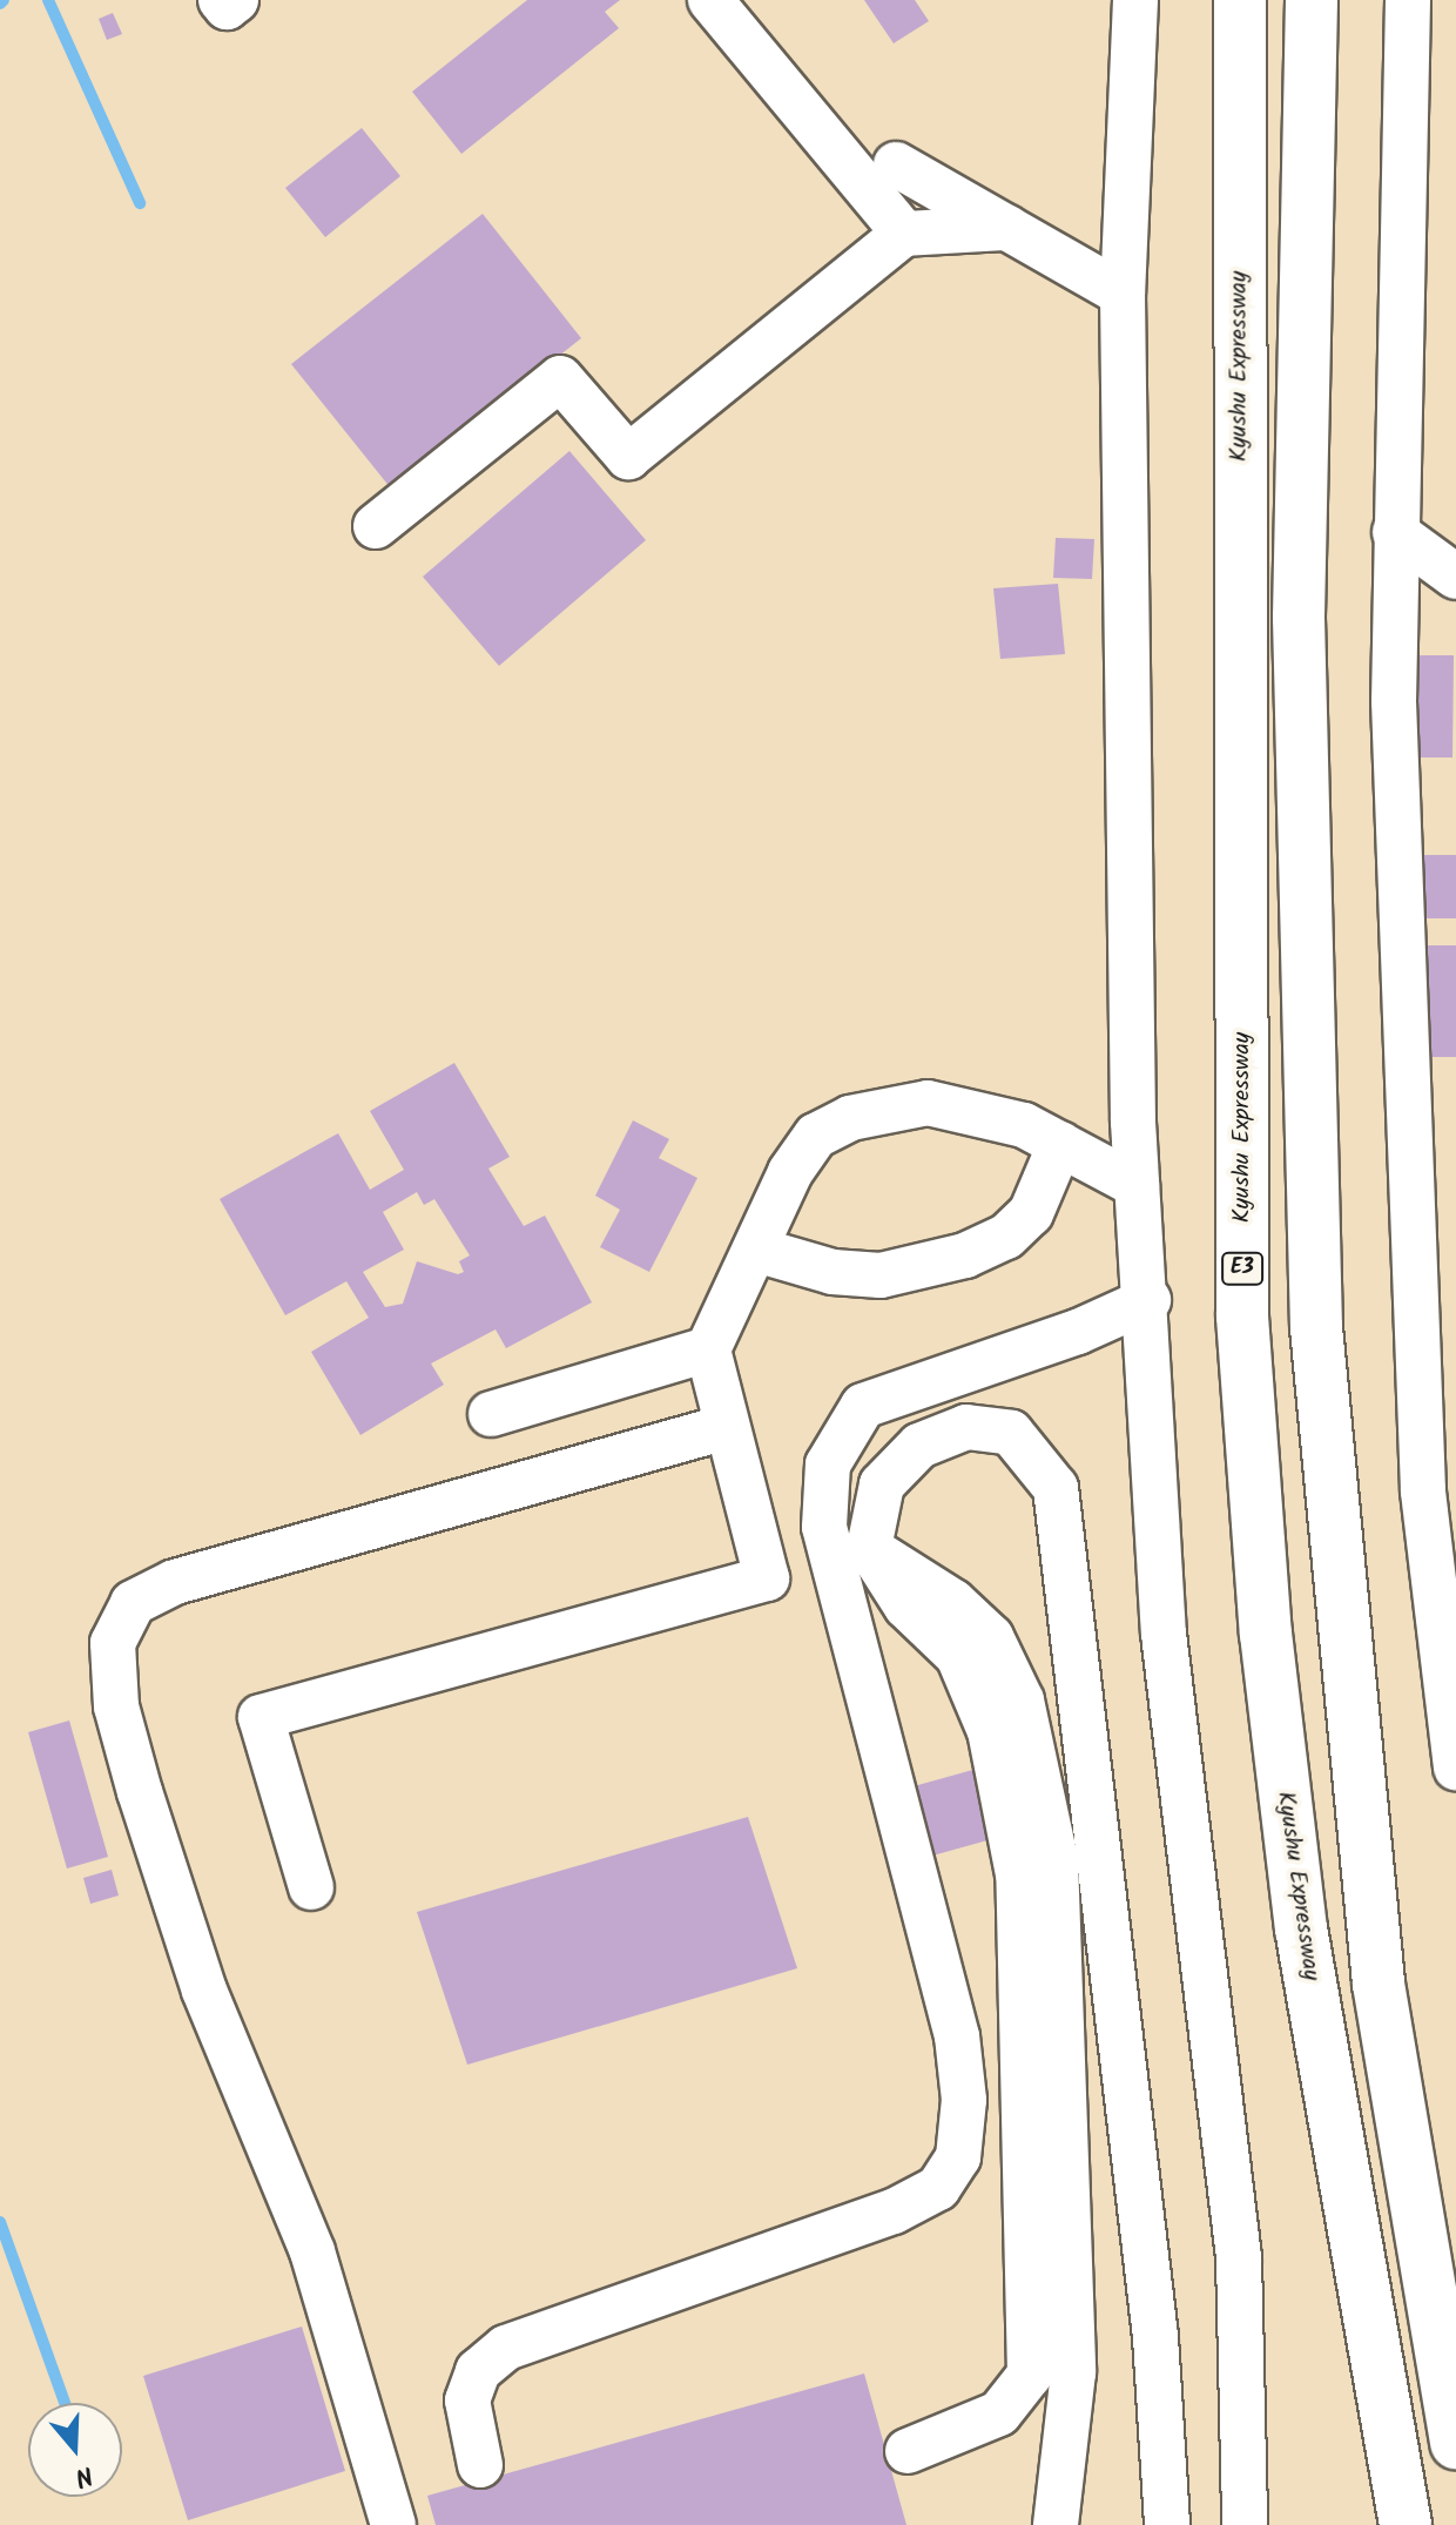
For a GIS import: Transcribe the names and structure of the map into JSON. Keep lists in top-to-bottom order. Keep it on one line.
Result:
{"streets":{"highway":["Kyushu Expressway","E3"]},"north":"bottom"}
